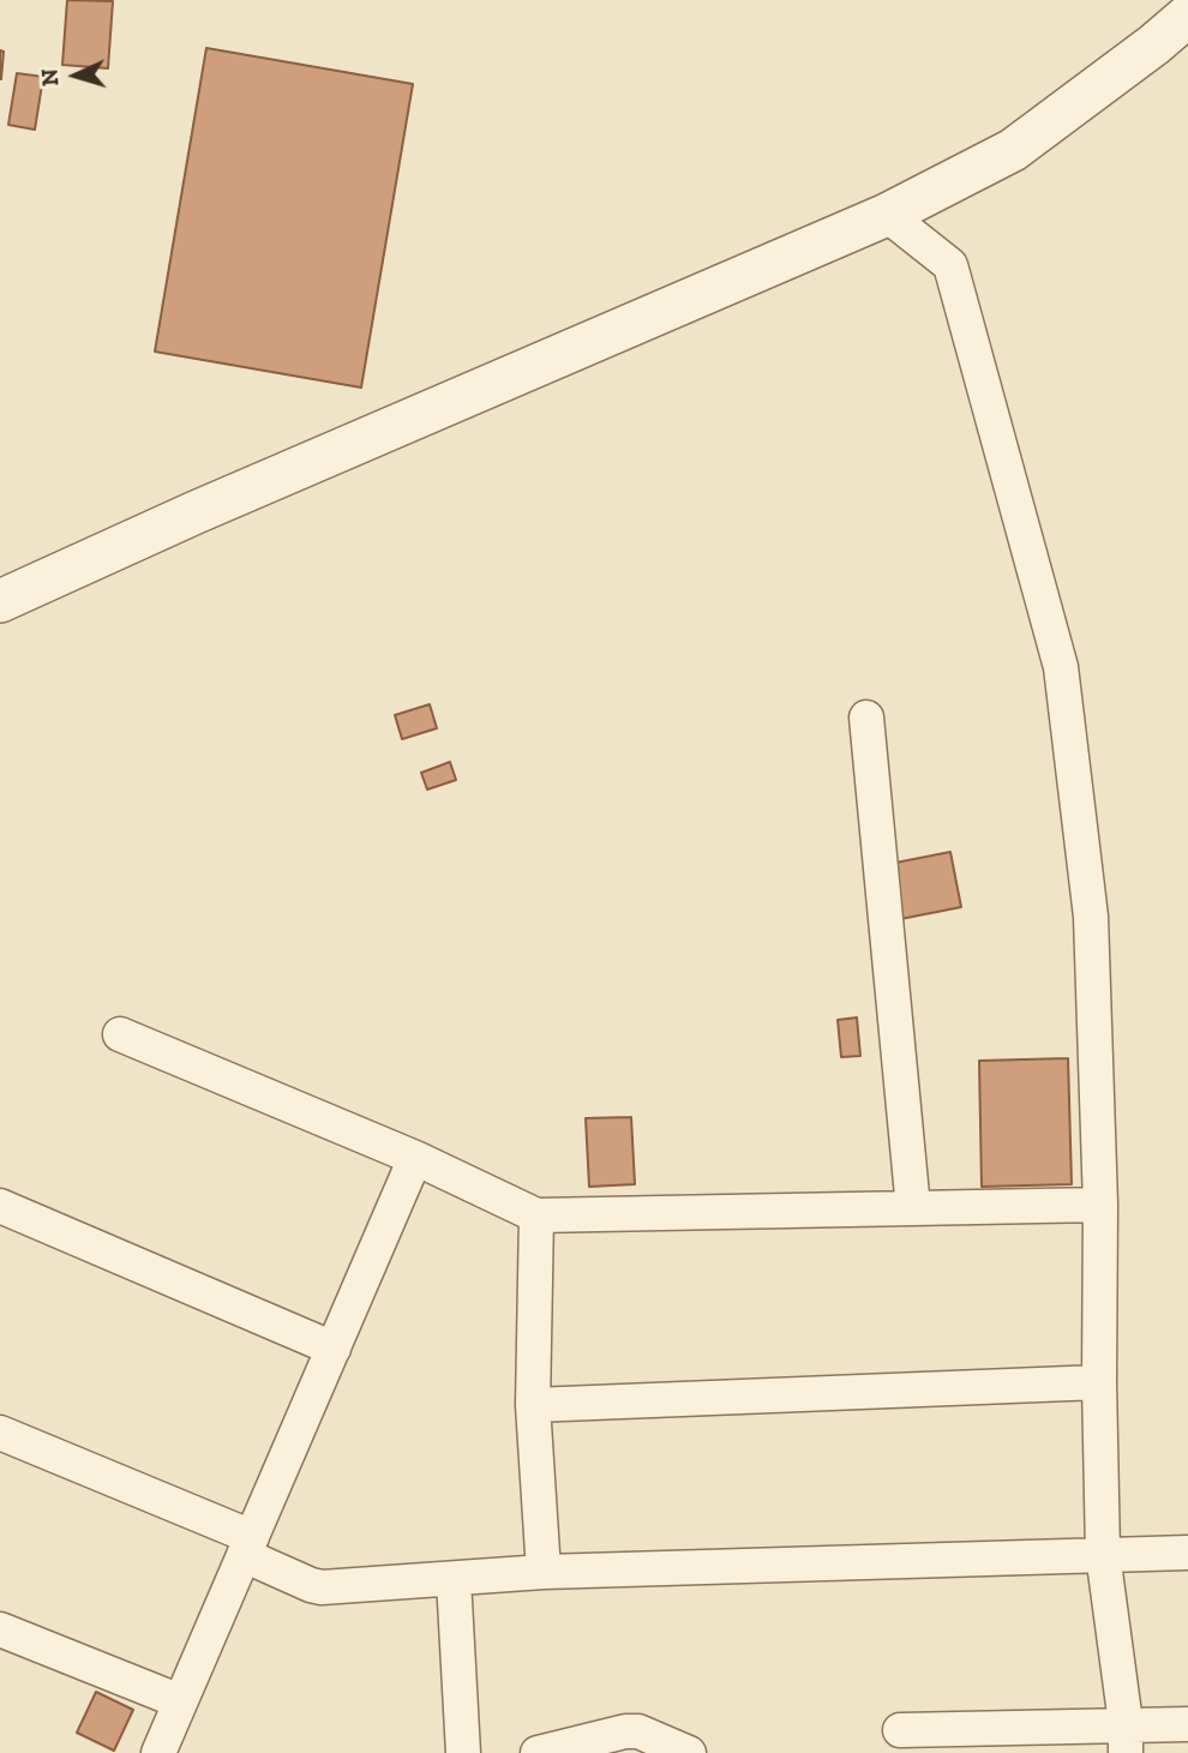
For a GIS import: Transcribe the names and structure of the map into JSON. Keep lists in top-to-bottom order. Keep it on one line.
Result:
{"north":"left"}
